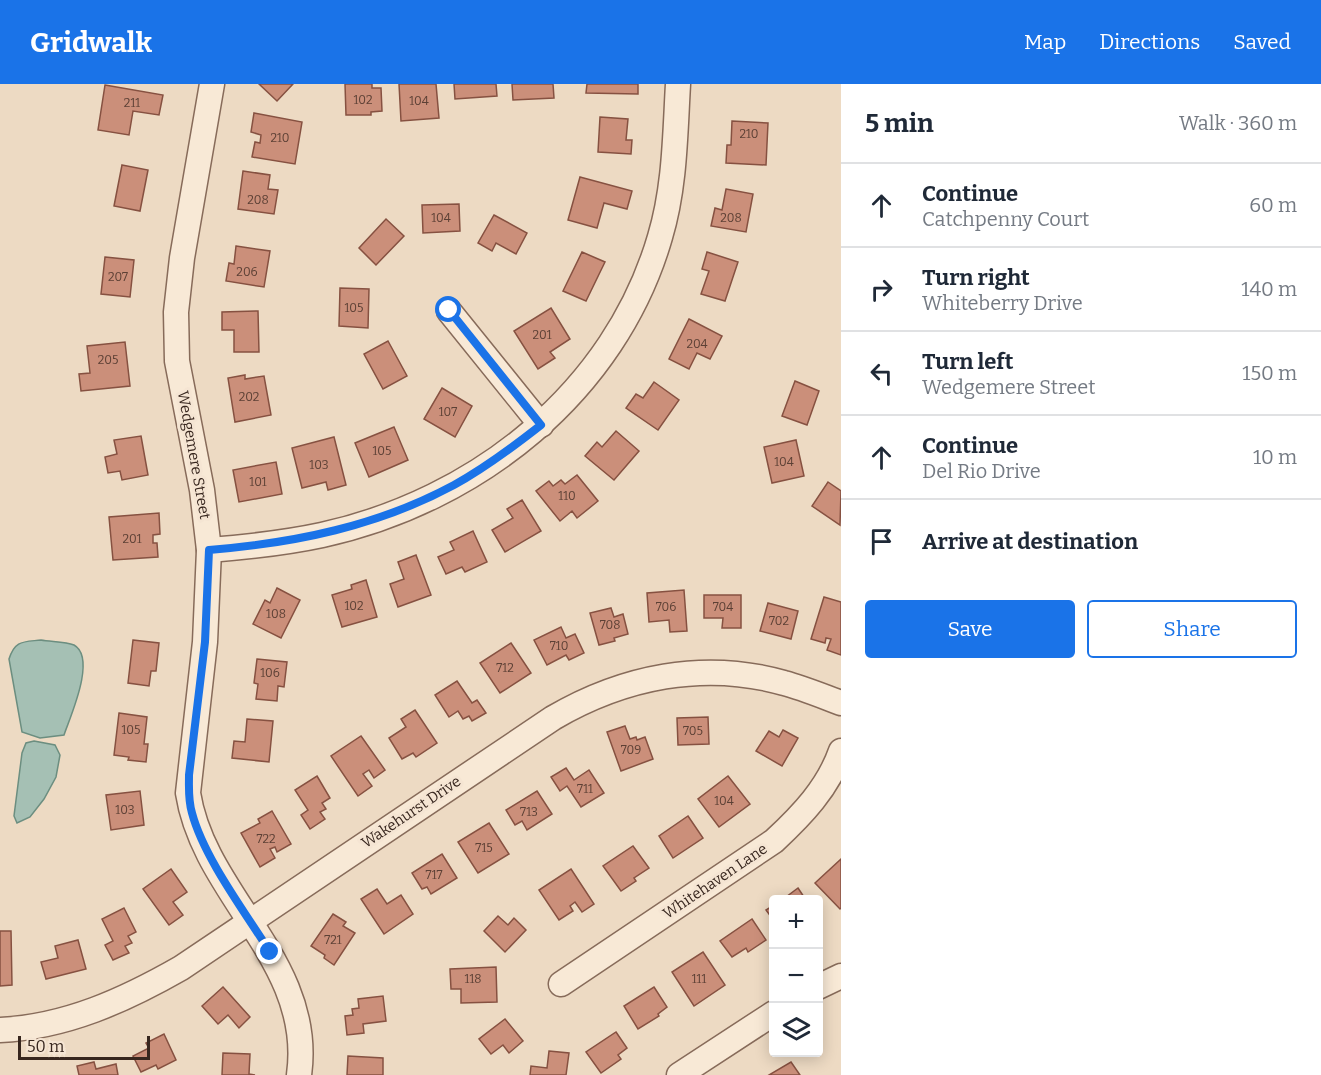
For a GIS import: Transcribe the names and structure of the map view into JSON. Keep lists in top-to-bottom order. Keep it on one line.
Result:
{"streets":{"street":["Wedgemere Street","Wakehurst Drive","Whitehaven Lane"]},"crossings":[["Wedgemere Street","Wakehurst Drive"]],"house_numbers":["102","104","211","210","210","208","104","208","206","207","105","201","204","205","202","107","105","104","103","101","110","201","102","706","704","108","702","708","710","712","106","105","705","709","711","104","103","713","722","715","717","721","118","111"],"scale_bar":"50 m","page":{"header":"Gridwalk","nav":["Map","Directions","Saved"],"heading":["5 min","Walk · 360 m"],"list":[["Continue","Catchpenny Court","60 m"],["Turn right","Whiteberry Drive","140 m"],["Turn left","Wedgemere Street","150 m"],["Continue","Del Rio Drive","10 m"],"Arrive at destination"],"buttons":["Save","Share"],"map_buttons":["+","−"],"scale":"50 m"}}
